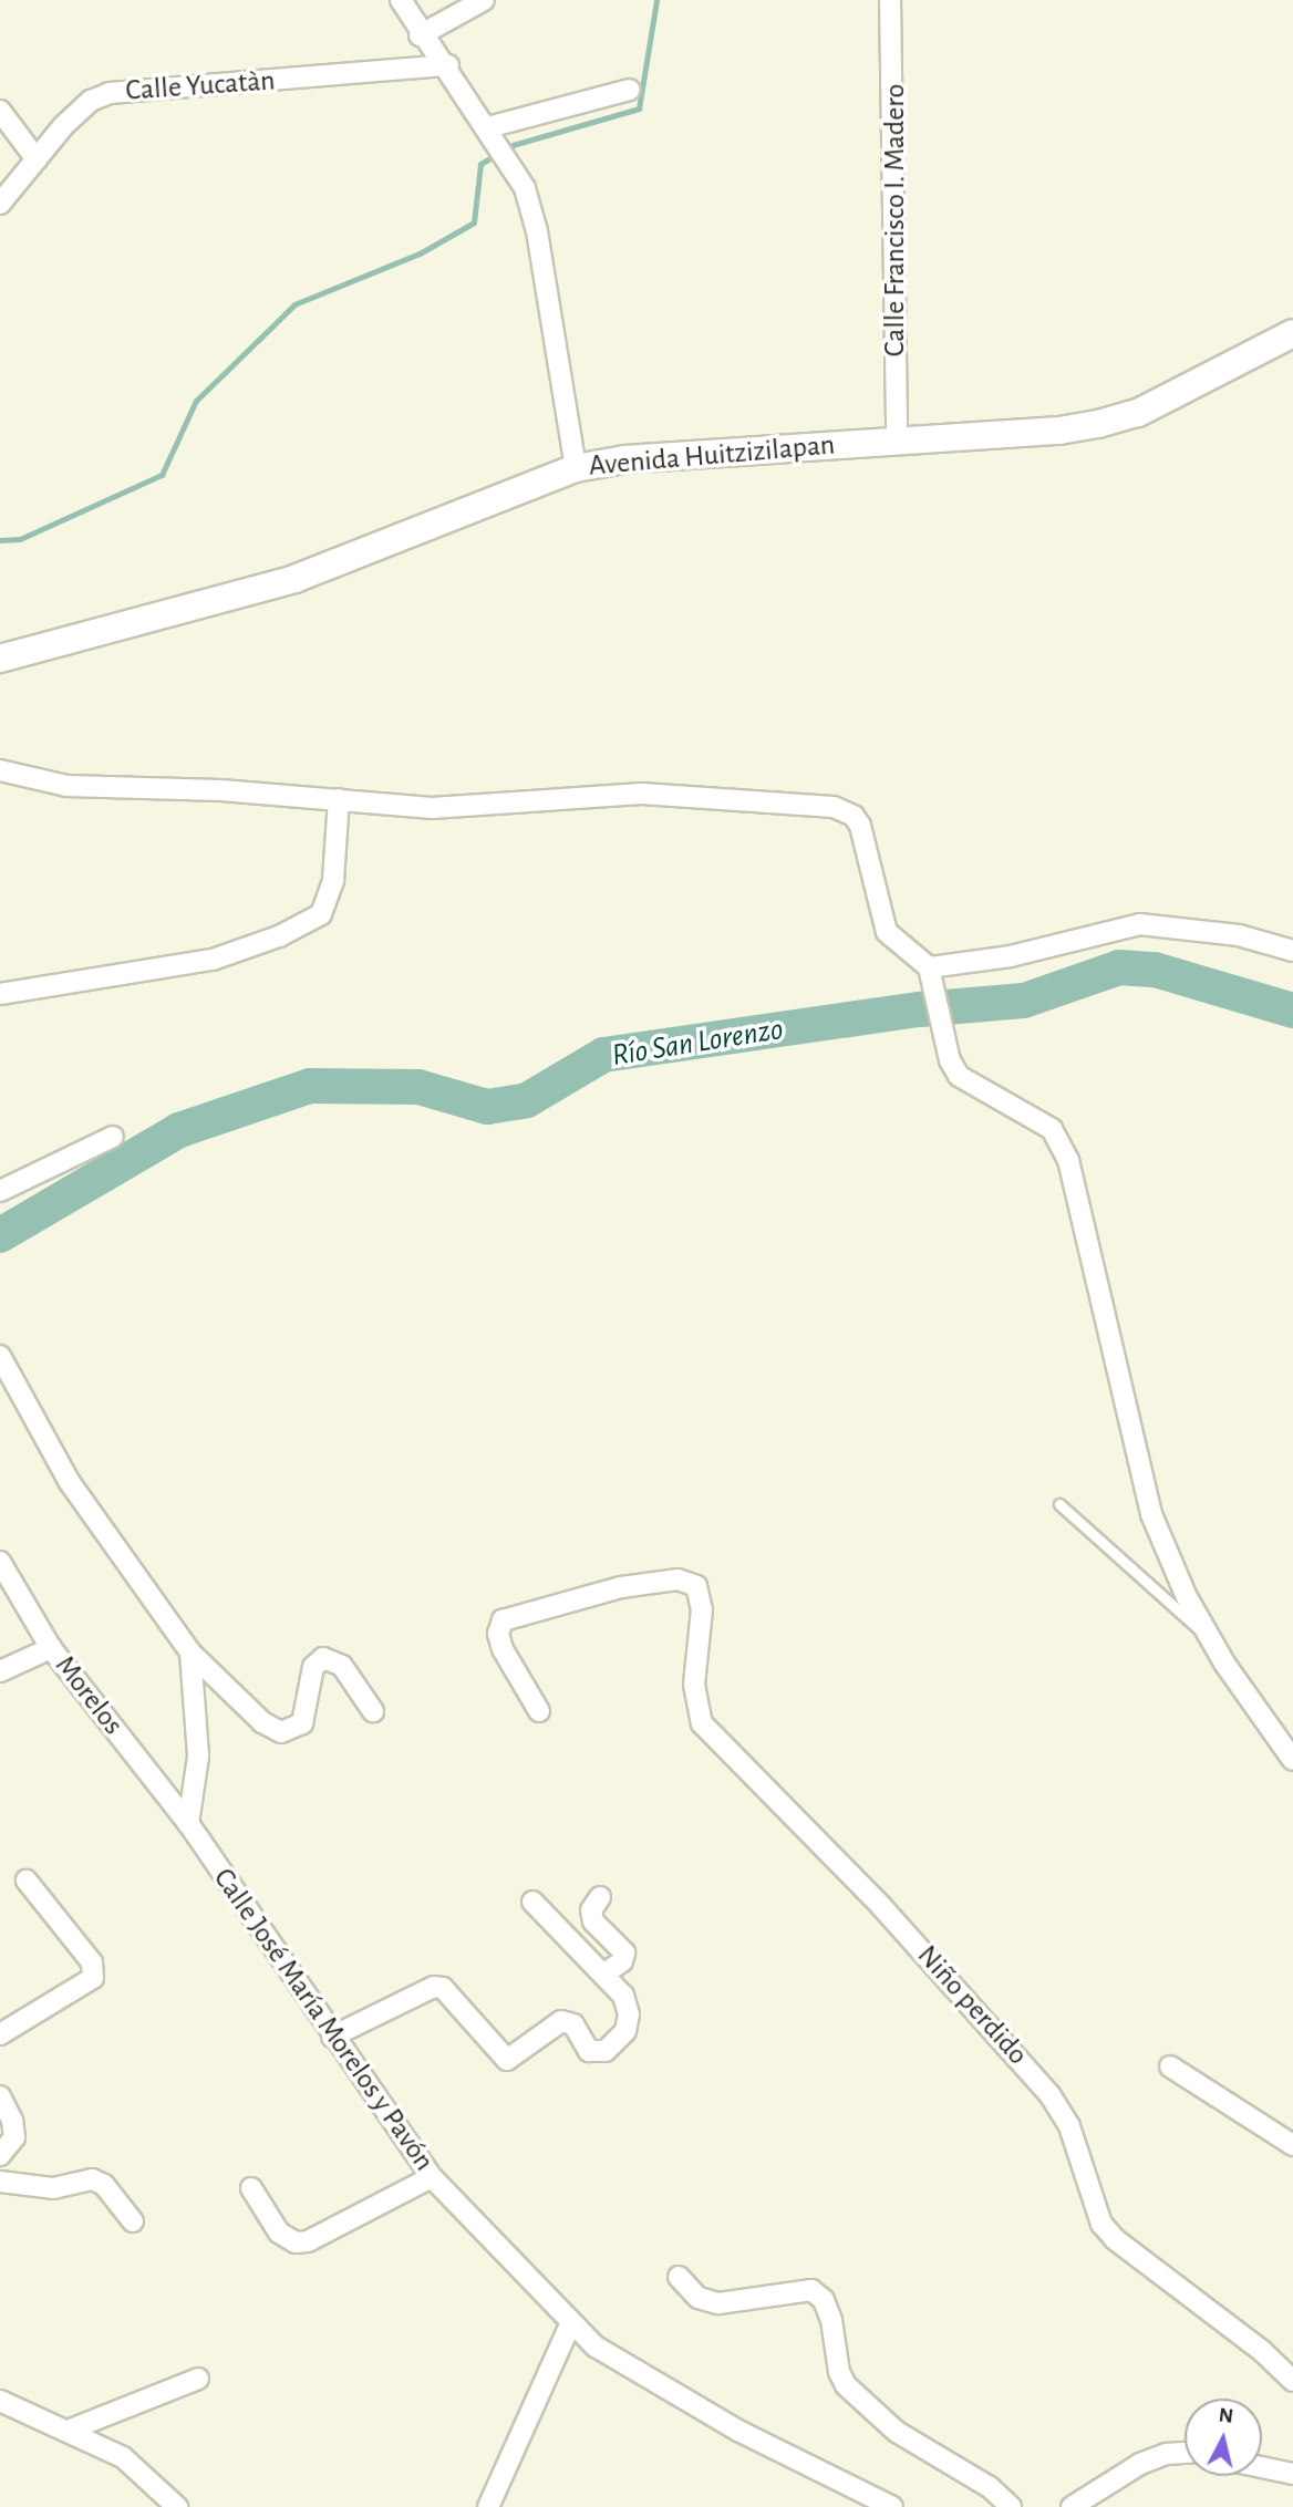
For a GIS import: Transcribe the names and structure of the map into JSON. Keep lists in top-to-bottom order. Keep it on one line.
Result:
{"streets":{"street":["Calle Yucatàn","Calle Francisco I. Madero","Avenida Huitzizilapan","Morelos","Niño perdido","Calle José María Morelos y Pavón"]},"crossings":[["Calle Francisco I. Madero","Avenida Huitzizilapan"],["Morelos","Calle José María Morelos y Pavón"]],"water":["Río San Lorenzo"],"north":"top"}
